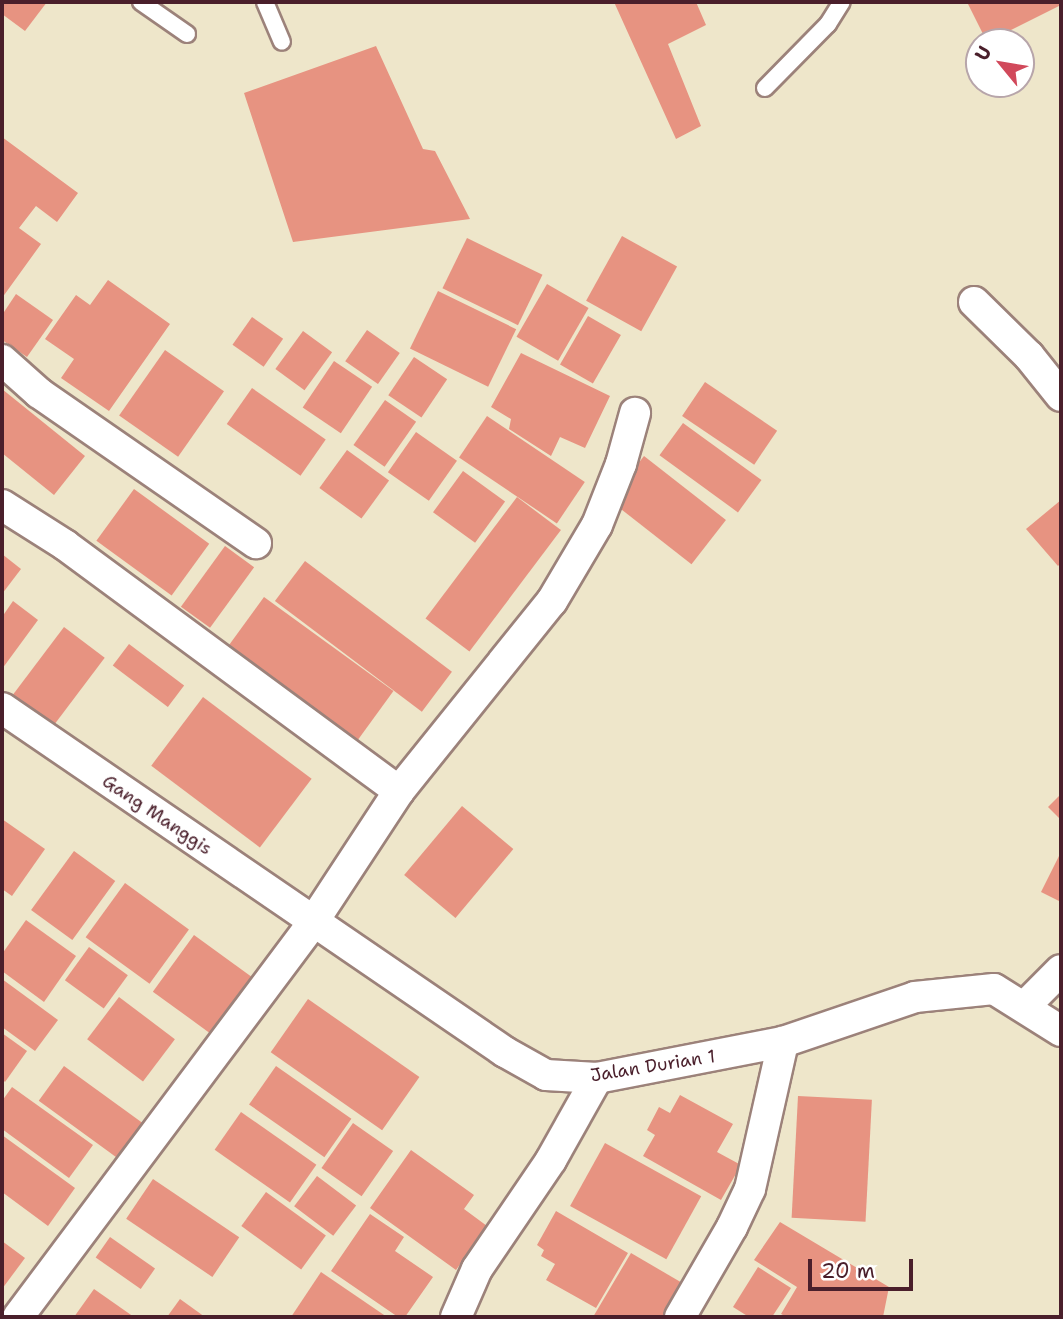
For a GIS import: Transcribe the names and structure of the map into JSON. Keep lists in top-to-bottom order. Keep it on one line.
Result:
{"streets":{"street":["Gang Manggis","Jalan Durian 1"]},"crossings":[["Gang Manggis","Jalan Durian 1"]],"scale_bar":"20 m","north":"top left"}
